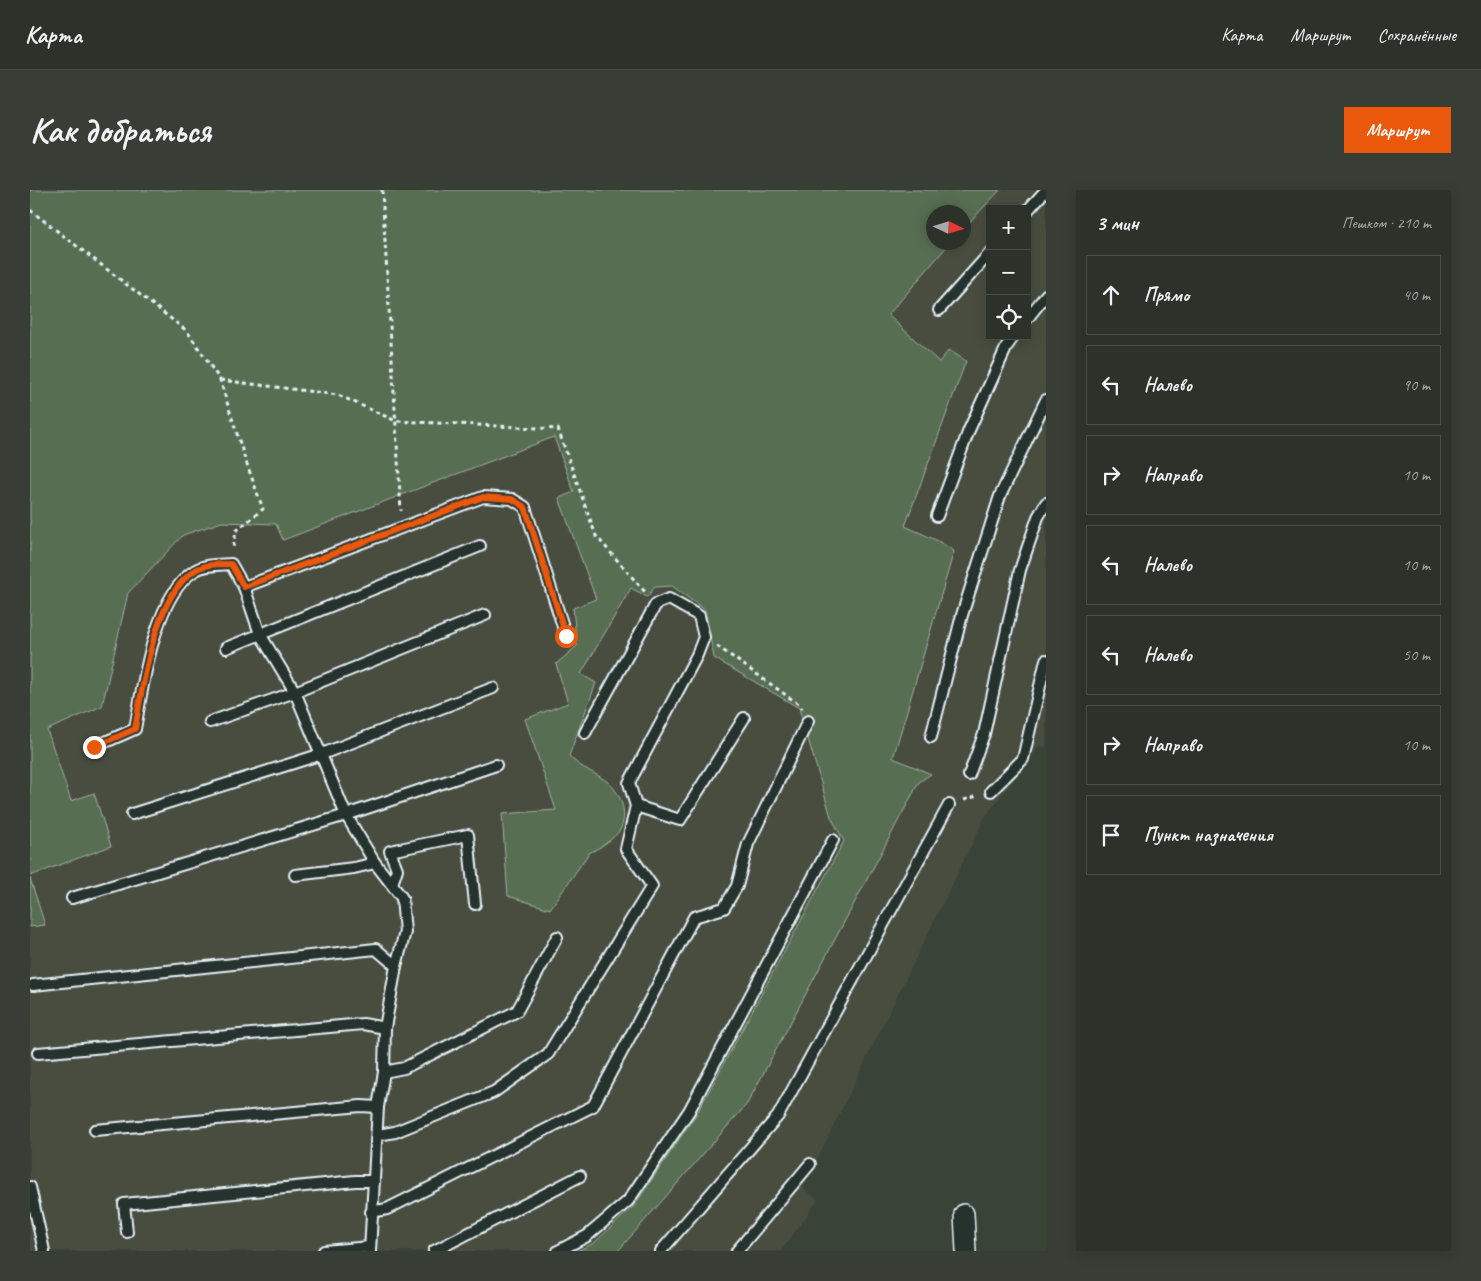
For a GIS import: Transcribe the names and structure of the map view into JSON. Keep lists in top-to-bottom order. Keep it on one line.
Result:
{"north":"right","page":{"header":"Карта","nav":["Карта","Маршрут","Сохранённые"],"buttons":"Маршрут","title":"Как добраться","heading":["3 мин","Пешком · 210 m"],"map_buttons":["+","−"],"list":[["Прямо","40 m"],["Налево","90 m"],["Направо","10 m"],["Налево","10 m"],["Налево","50 m"],["Направо","10 m"],"Пункт назначения"]}}
